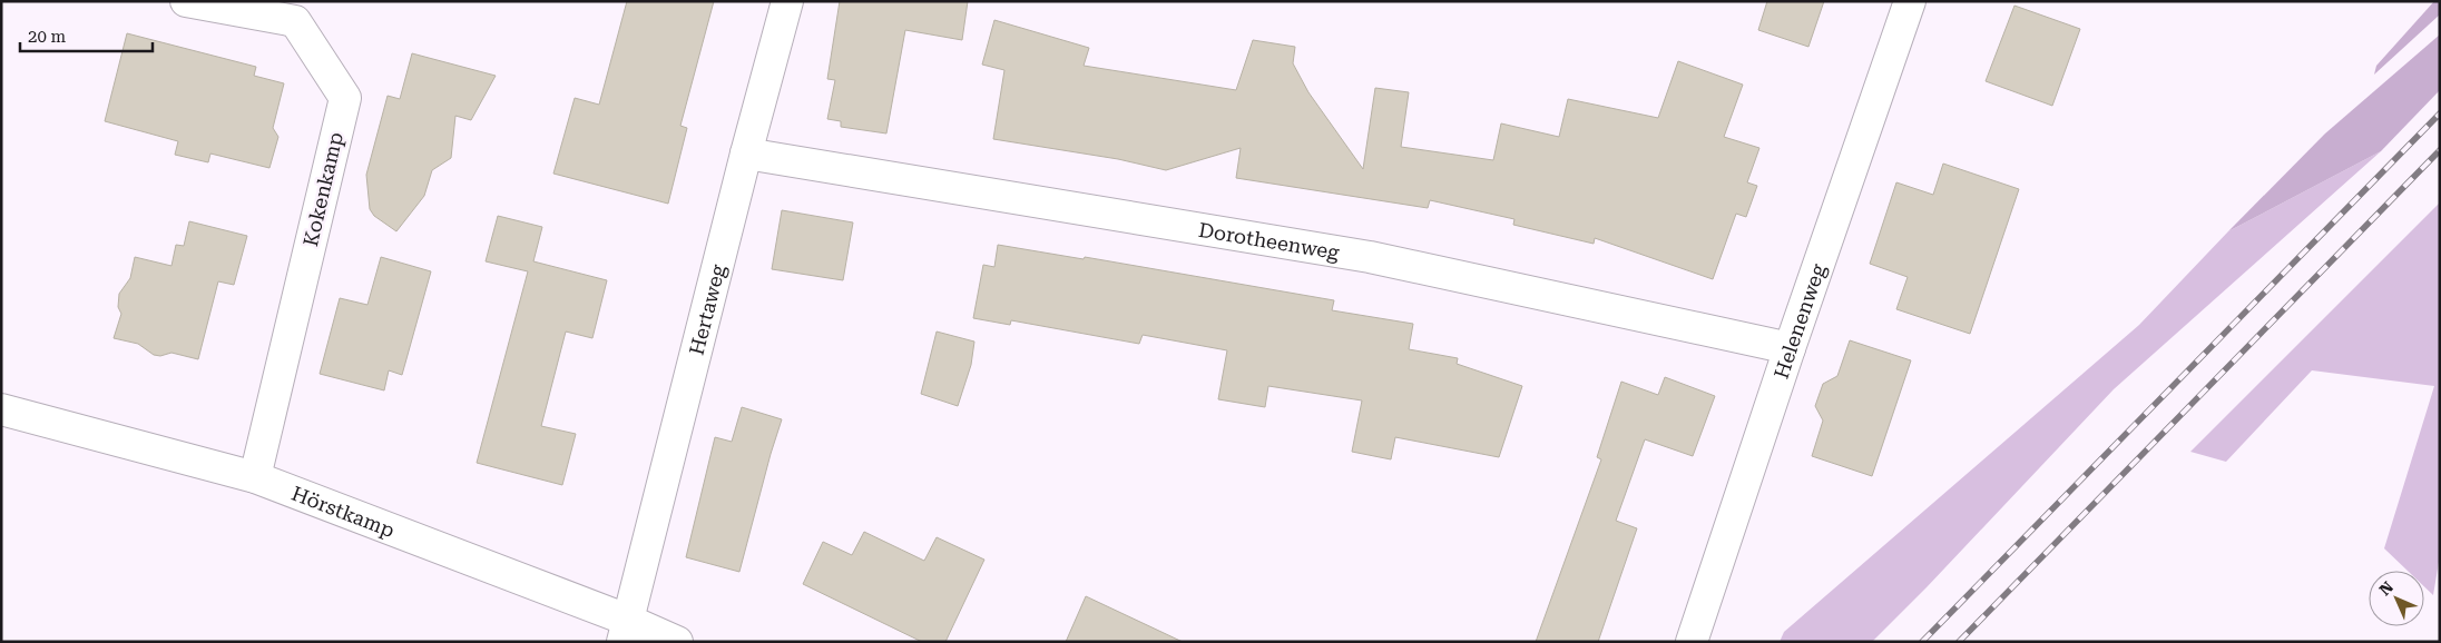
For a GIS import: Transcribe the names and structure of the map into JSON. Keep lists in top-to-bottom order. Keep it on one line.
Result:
{"streets":{"street":["Kokenkamp","Dorotheenweg","Hertaweg","Helenenweg","Hörstkamp"]},"crossings":[["Kokenkamp","Hörstkamp"],["Dorotheenweg","Hertaweg"],["Dorotheenweg","Helenenweg"],["Hertaweg","Hörstkamp"]],"scale_bar":"20 m","north":"top left"}
